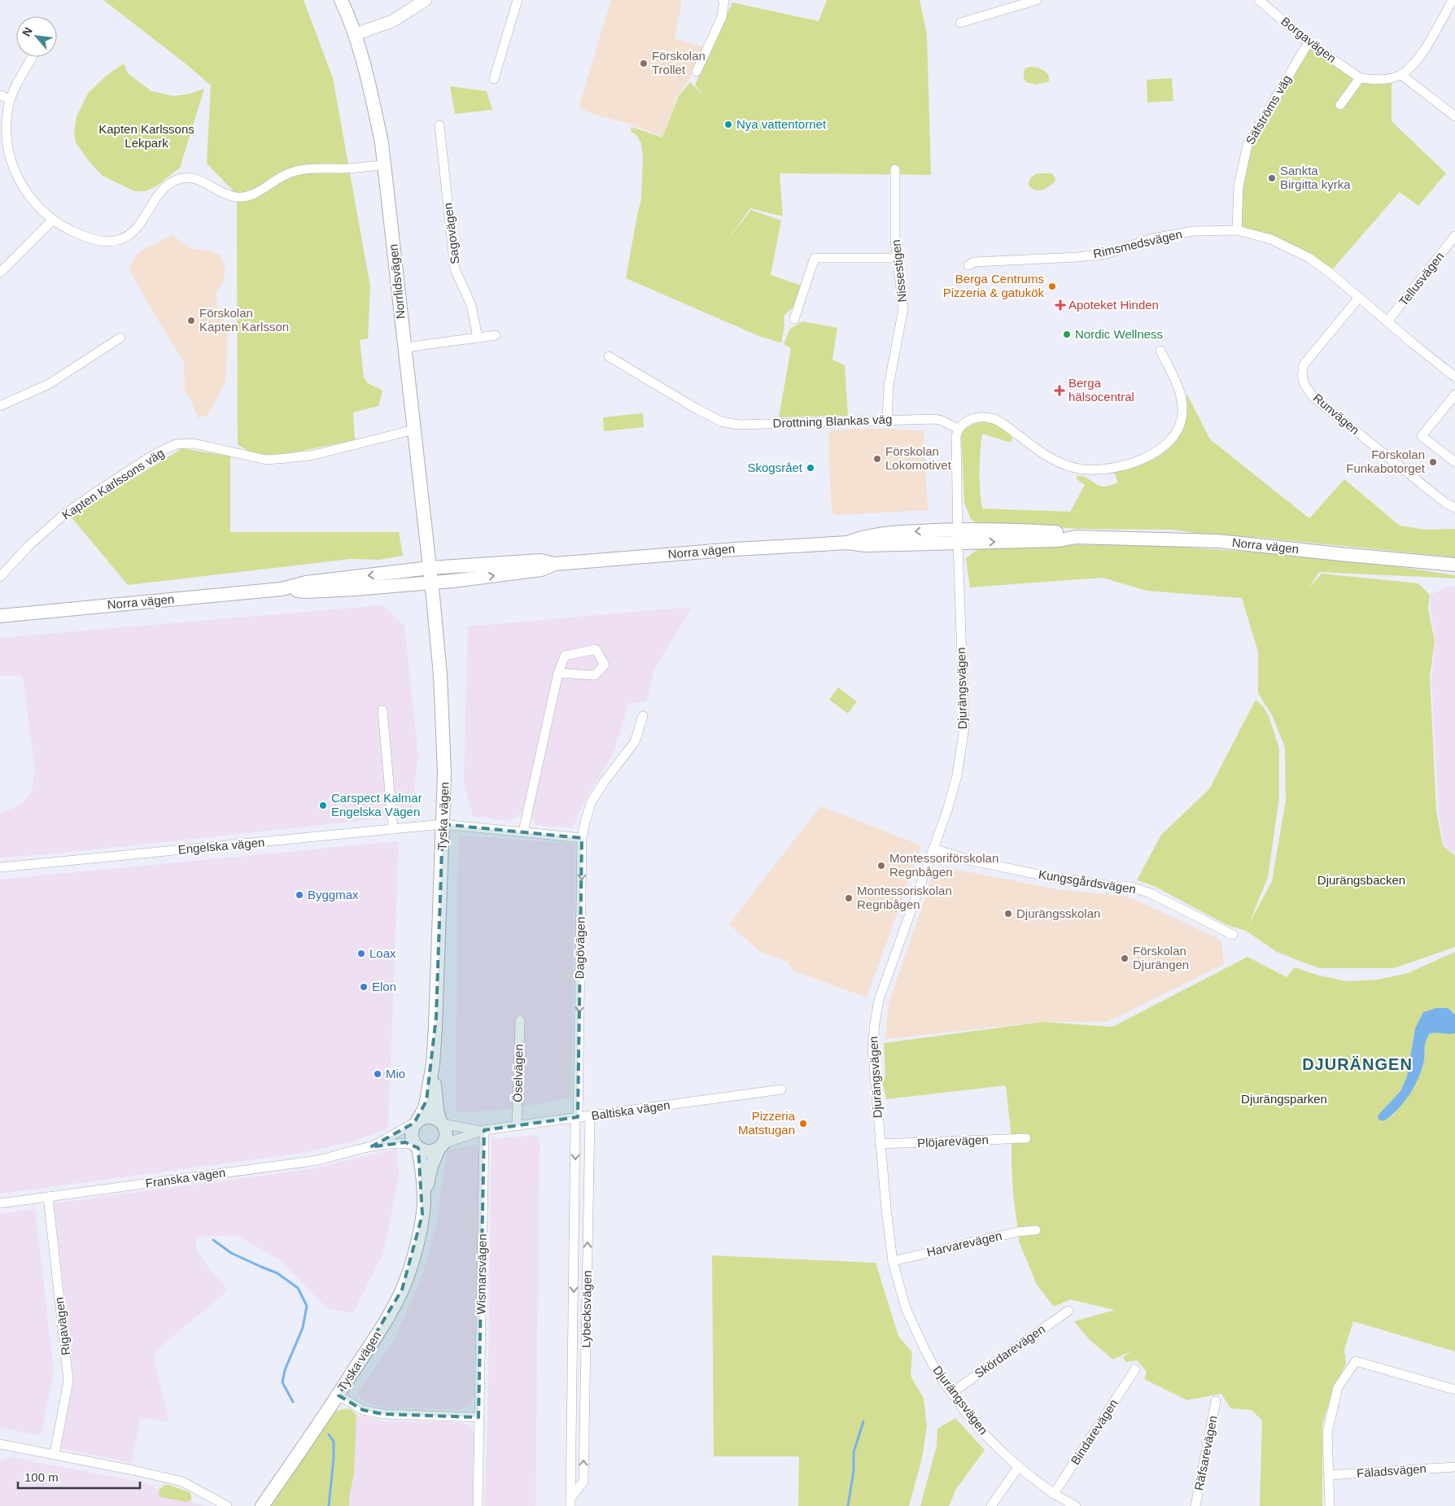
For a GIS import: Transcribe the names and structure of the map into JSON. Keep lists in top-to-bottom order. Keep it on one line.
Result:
{"streets":{"main road":["Norrlidsvägen","Norra vägen","Tyska vägen"],"street":["Borgavägen","Säfströms väg","Sagovägen","Rimsmedsvägen","Nissestigen","Tellusvägen","Runvägen","Drottning Blankas väg","Kapten Karlssons väg","Djurängsvägen","Engelska vägen","Kungsgårdsvägen","Dagövägen","Öselvägen","Baltiska vägen","Plöjarevägen","Franska vägen","Harvarevägen","Wismarsvägen","Lybecksvägen","Rigavägen","Skördarevägen","Bindarevägen","Räfsarevägen","Fäladsvägen"]},"crossings":[["Borgavägen","Säfströms väg"],["Säfströms väg","Rimsmedsvägen"],["Rimsmedsvägen","Tellusvägen"],["Rimsmedsvägen","Runvägen"],["Nissestigen","Drottning Blankas väg"],["Norrlidsvägen","Kapten Karlssons väg"],["Norrlidsvägen","Norra vägen"],["Norrlidsvägen","Tyska vägen"],["Norra vägen","Djurängsvägen"],["Norra vägen","Tyska vägen"],["Djurängsvägen","Kungsgårdsvägen"],["Djurängsvägen","Plöjarevägen"],["Djurängsvägen","Harvarevägen"],["Djurängsvägen","Skördarevägen"],["Djurängsvägen","Bindarevägen"],["Tyska vägen","Engelska vägen"],["Tyska vägen","Baltiska vägen"],["Tyska vägen","Franska vägen"],["Dagövägen","Baltiska vägen"],["Dagövägen","Lybecksvägen"],["Öselvägen","Baltiska vägen"],["Baltiska vägen","Franska vägen"],["Baltiska vägen","Wismarsvägen"],["Baltiska vägen","Lybecksvägen"],["Franska vägen","Rigavägen"]],"one_way":["Dagövägen"],"districts":["DJURÄNGEN"],"parks":["Kapten Karlssons Lekpark","Djurängsbacken","Djurängsparken"],"places":{"other":["Förskolan Trollet","Nya vattentornet","Sankta Birgitta kyrka","Berga Centrums Pizzeria & gatukök","Förskolan Kapten Karlsson","Nordic Wellness","Förskolan Lokomotivet","Förskolan Funkabotorget","Skogsrået","Carspect Kalmar Engelska Vägen","Montessoriförskolan Regnbågen","Byggmax","Montessoriskolan Regnbågen","Djurängsskolan","Loax","Förskolan Djurängen","Elon","Mio","Pizzeria Matstugan"],"health":["Apoteket Hinden","Berga hälsocentral"]},"scale_bar":"100 m","north":"top left"}
